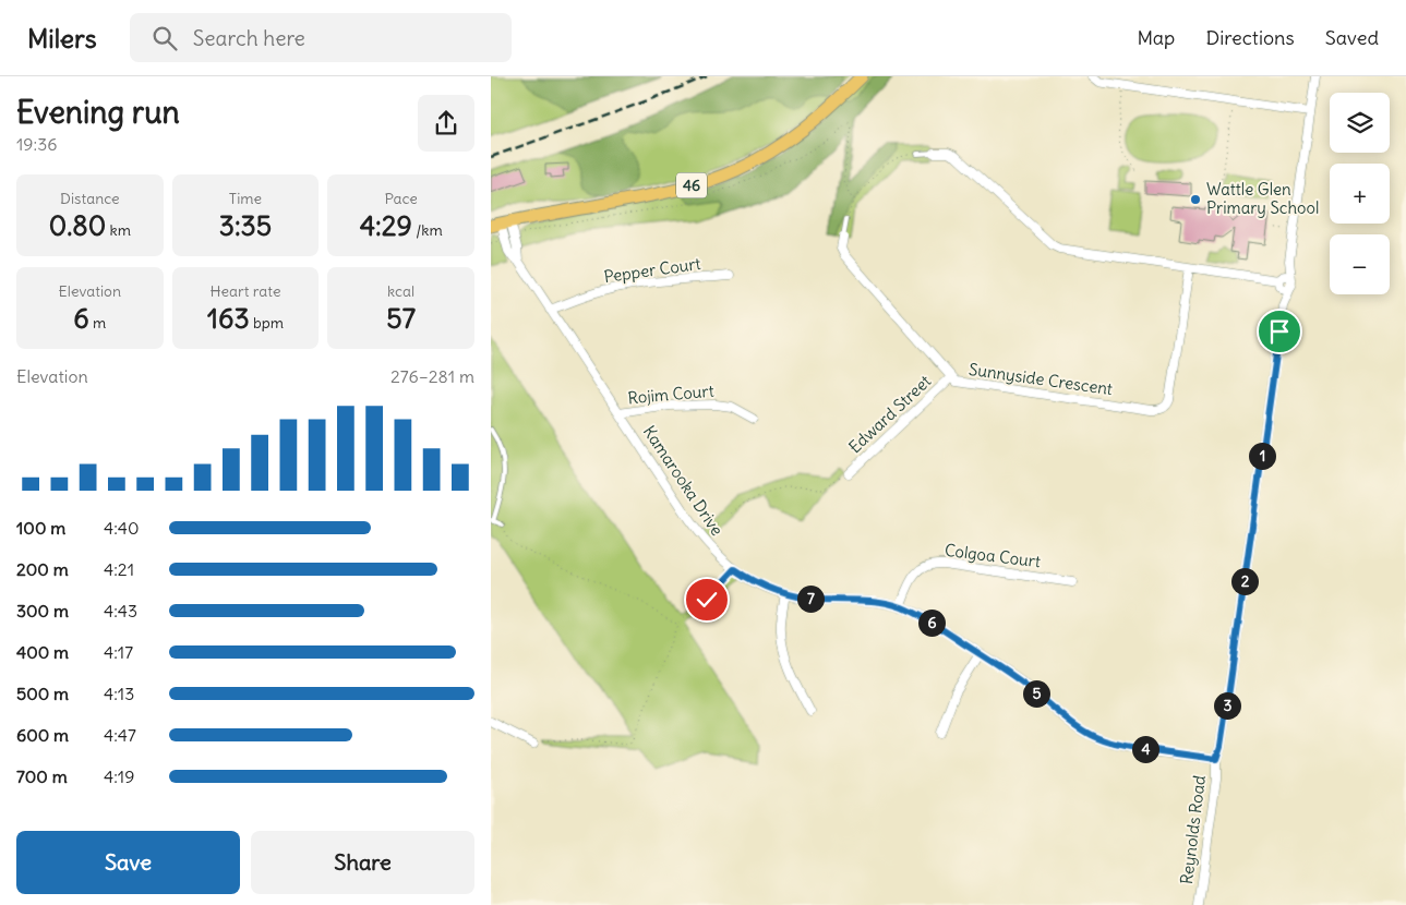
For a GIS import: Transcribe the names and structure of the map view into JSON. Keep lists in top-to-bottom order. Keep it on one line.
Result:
{"streets":{"main road":["46"],"street":["Pepper Court","Sunnyside Crescent","Rojim Court","Edward Street","Kamarooka Drive","Colgoa Court","Reynolds Road"]},"crossings":[["46","Kamarooka Drive"],["Pepper Court","Kamarooka Drive"],["Sunnyside Crescent","Edward Street"],["Rojim Court","Kamarooka Drive"],["Kamarooka Drive","Colgoa Court"],["Kamarooka Drive","Reynolds Road"]],"places":["Wattle Glen Primary School"],"page":{"header":"Milers","search":"Search here","nav":["Map","Directions","Saved"],"heading":["Evening run","19:36"],"map_buttons":["+","−"],"stats":[["Distance","0.80 km"],["Time","3:35"],["Pace","4:29 /km"],["Elevation","6 m"],["Heart rate","163 bpm"],["kcal","57"]],"chart":["Elevation","276–281 m"],"pins":["1","2","7","6","5","3","4"],"list":[{"name":"100 m","note":"4:40"},{"name":"200 m","note":"4:21"},{"name":"300 m","note":"4:43"},{"name":"400 m","note":"4:17"},{"name":"500 m","note":"4:13"},{"name":"600 m","note":"4:47"},{"name":"700 m","note":"4:19"}],"buttons":["Save","Share"]}}
